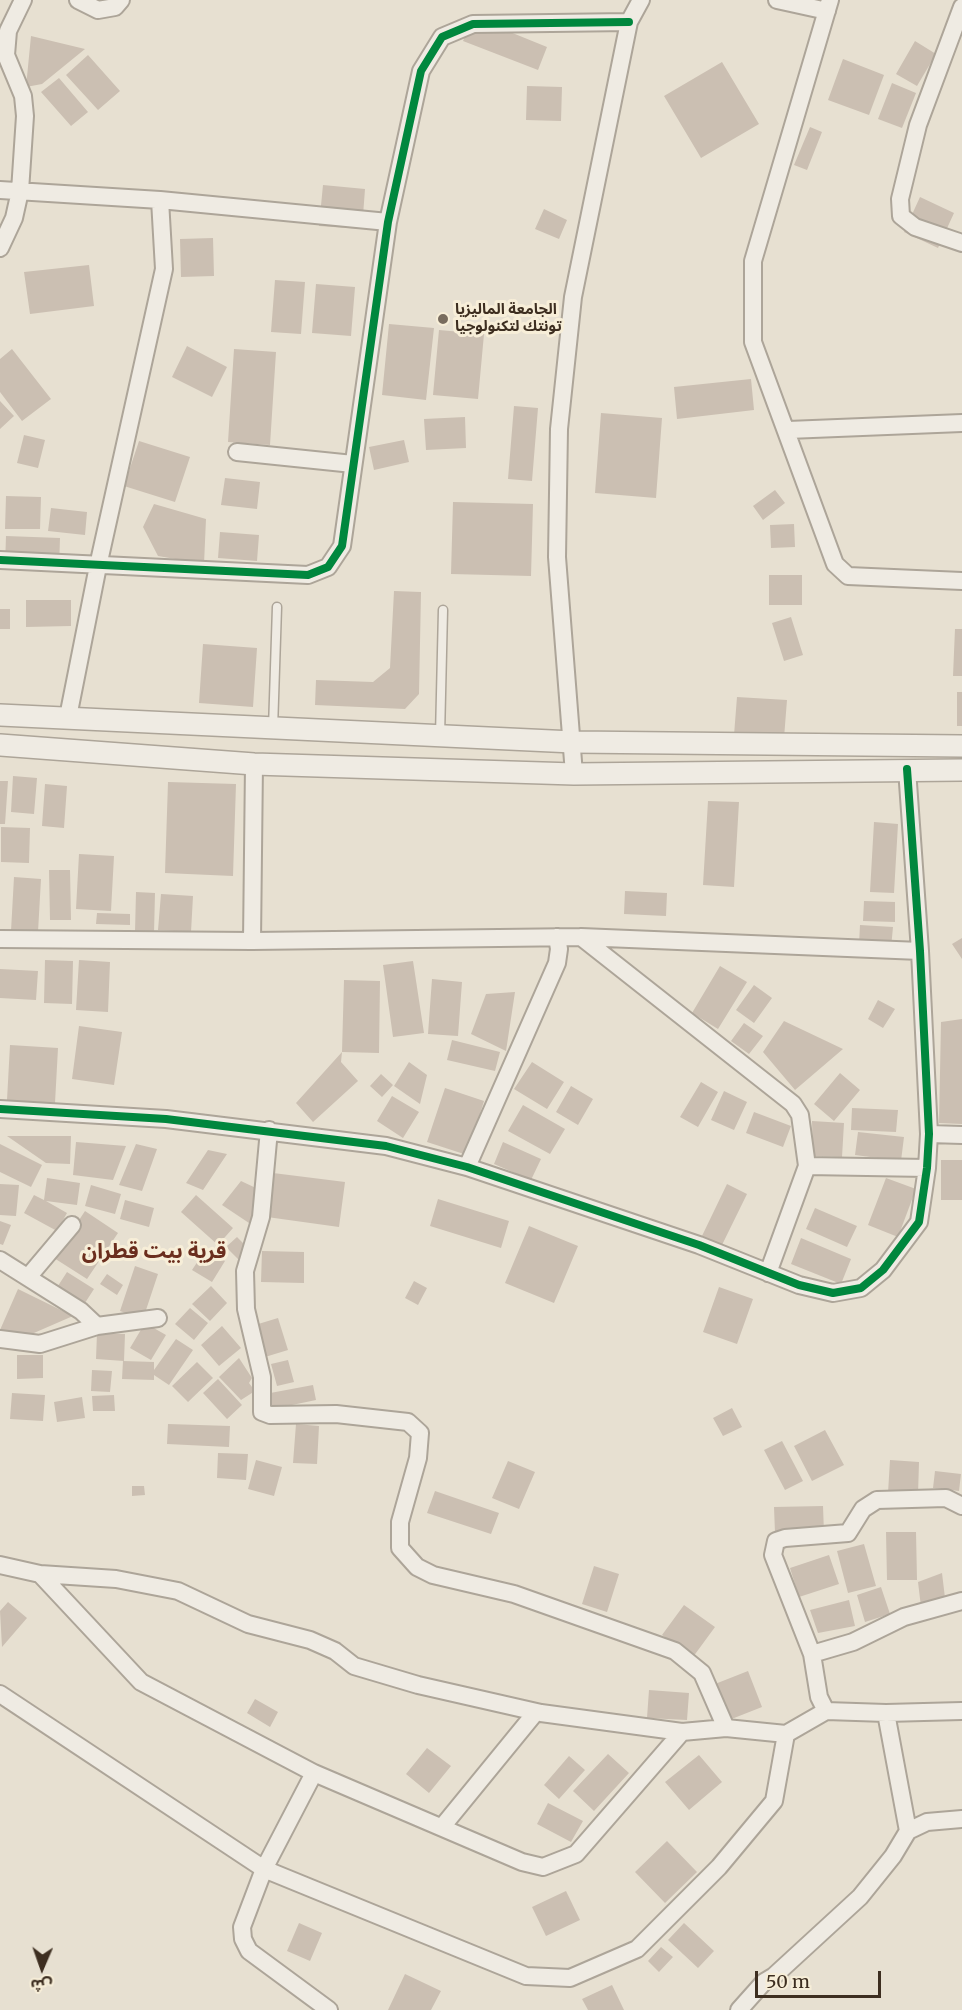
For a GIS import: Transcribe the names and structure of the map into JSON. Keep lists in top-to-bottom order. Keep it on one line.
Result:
{"districts":["قرية بيت قطران"],"places":["الجامعة الماليزيا تونتك لتكنولوجيا"],"scale_bar":"50 m","north":"bottom"}
